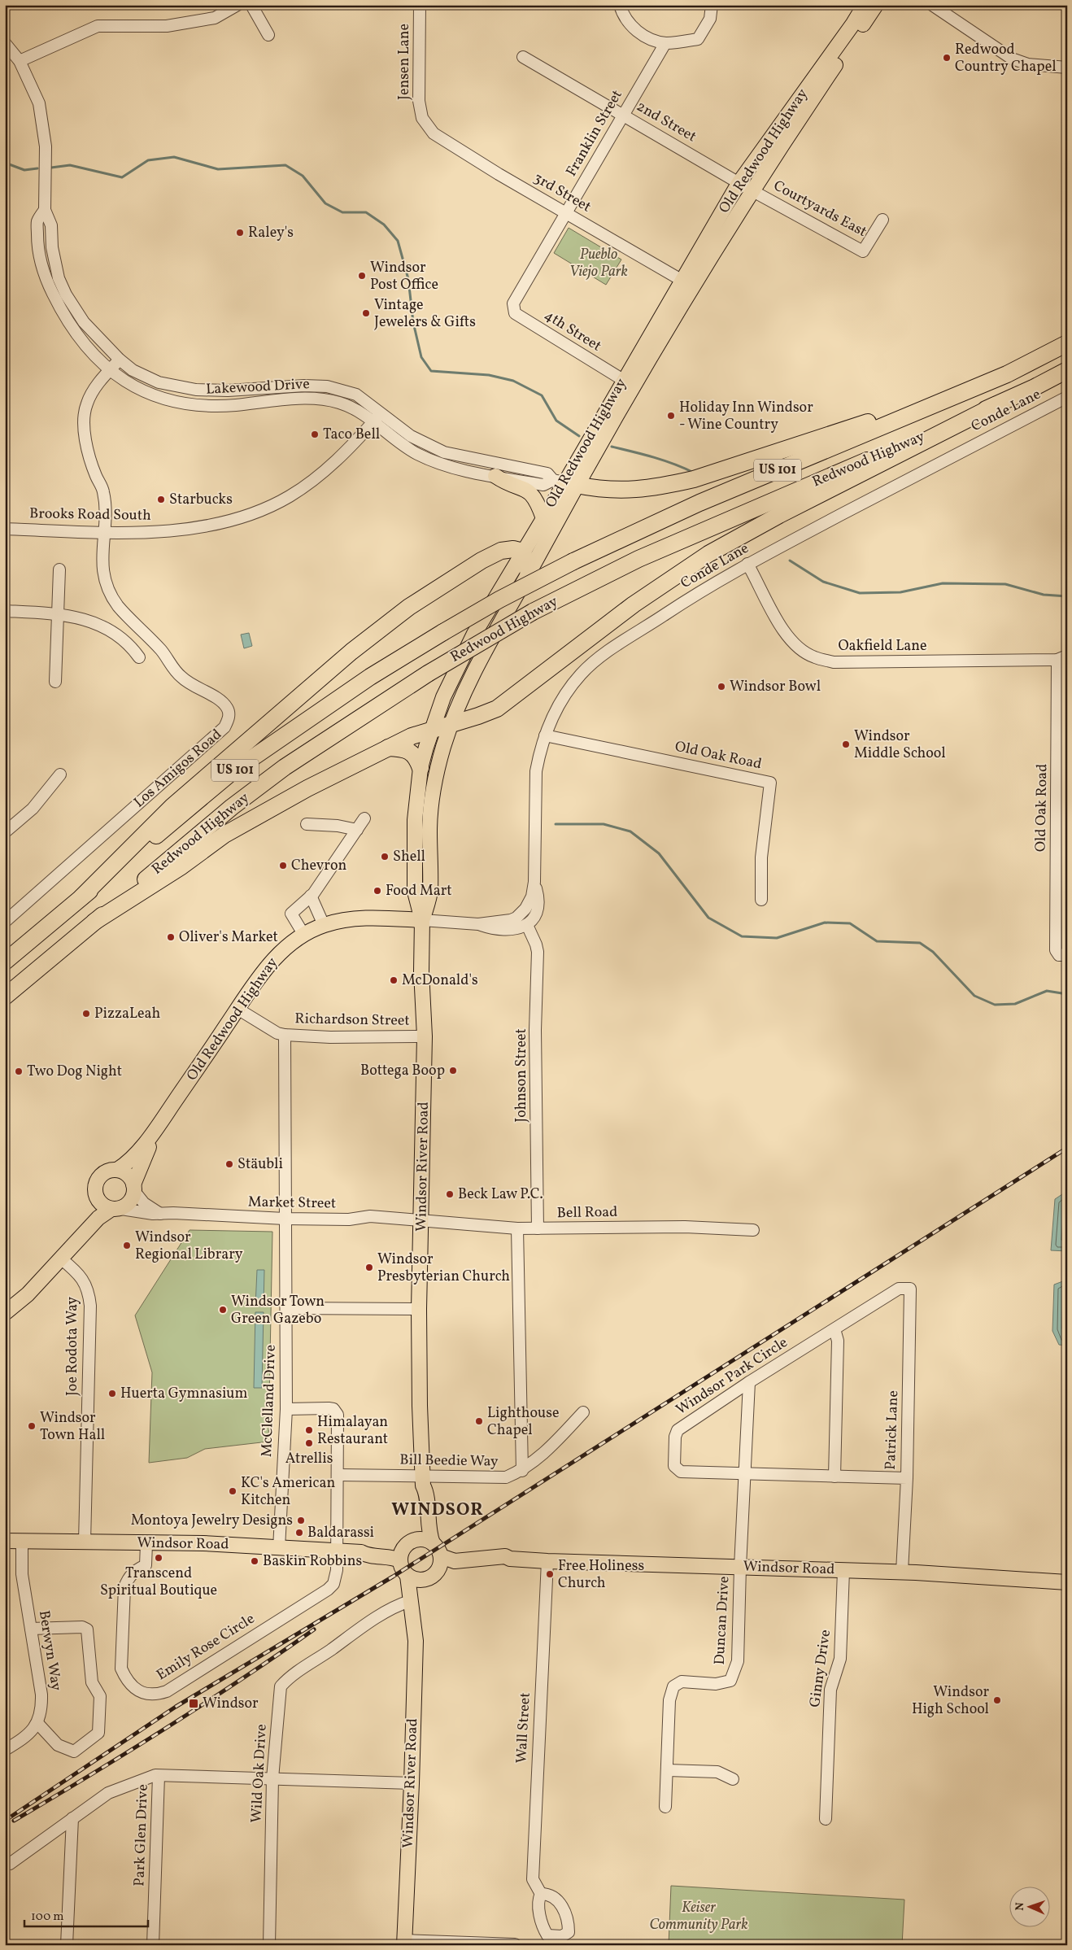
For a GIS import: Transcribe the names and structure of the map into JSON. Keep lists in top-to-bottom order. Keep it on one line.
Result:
{"streets":{"highway":["Redwood Highway","US 101"],"main road":["Old Redwood Highway","Windsor River Road","Windsor Road"],"street":["Jensen Lane","2nd Street","Franklin Street","3rd Street","Courtyards East","4th Street","Lakewood Drive","Conde Lane","Brooks Road South","Oakfield Lane","Old Oak Road","Los Amigos Road","Richardson Street","Johnson Street","Market Street","Bell Road","Joe Rodota Way","Windsor Park Circle","McClelland Drive","Patrick Lane","Bill Beedie Way","Duncan Drive","Emily Rose Circle","Berwyn Way","Ginny Drive","Wall Street","Wild Oak Drive","Park Glen Drive"]},"crossings":[["Jensen Lane","3rd Street"],["2nd Street","Franklin Street"],["2nd Street","Old Redwood Highway"],["2nd Street","Courtyards East"],["Franklin Street","3rd Street"],["Franklin Street","4th Street"],["Old Redwood Highway","3rd Street"],["Old Redwood Highway","Courtyards East"],["Old Redwood Highway","4th Street"],["Old Redwood Highway","Lakewood Drive"],["Old Redwood Highway","Conde Lane"],["Old Redwood Highway","Richardson Street"],["Old Redwood Highway","Windsor River Road"],["Old Redwood Highway","Market Street"],["Lakewood Drive","Brooks Road South"],["Lakewood Drive","Los Amigos Road"],["Conde Lane","Oakfield Lane"],["Conde Lane","Old Oak Road"],["Conde Lane","Johnson Street"],["Conde Lane","Windsor River Road"],["Brooks Road South","Los Amigos Road"],["Oakfield Lane","Old Oak Road"],["Richardson Street","Windsor River Road"],["Richardson Street","McClelland Drive"],["Johnson Street","Bell Road"],["Windsor River Road","Market Street"],["Windsor River Road","Bell Road"],["Windsor River Road","Bill Beedie Way"],["Windsor River Road","Windsor Road"],["Windsor River Road","Wild Oak Drive"],["Market Street","Bell Road"],["Market Street","McClelland Drive"],["Joe Rodota Way","Windsor Road"],["Windsor Park Circle","Patrick Lane"],["Windsor Park Circle","Duncan Drive"],["McClelland Drive","Windsor Road"],["Patrick Lane","Windsor Road"],["Windsor Road","Duncan Drive"],["Windsor Road","Emily Rose Circle"],["Windsor Road","Berwyn Way"],["Windsor Road","Ginny Drive"],["Windsor Road","Wall Street"]],"districts":["WINDSOR"],"parks":["Pueblo Viejo Park","Keiser Community Park"],"places":{"other":["Redwood Country Chapel","Raley's","Windsor Post Office","Vintage Jewelers & Gifts","Holiday Inn Windsor - Wine Country","Taco Bell","Starbucks","Windsor Bowl","Windsor Middle School","Shell","Chevron","Food Mart","Oliver's Market","McDonald's","PizzaLeah","Bottega Boop","Two Dog Night","Stäubli","Beck Law P.C.","Windsor Regional Library","Windsor Presbyterian Church","Windsor Town Green Gazebo","Huerta Gymnasium","Lighthouse Chapel","Windsor Town Hall","Himalayan Restaurant","Atrellis","KC's American Kitchen","Montoya Jewelry Designs","Baldarassi","Transcend Spiritual Boutique","Baskin Robbins","Free Holiness Church","Windsor High School"],"transit":["Windsor"]},"scale_bar":"100 m","north":"left"}
